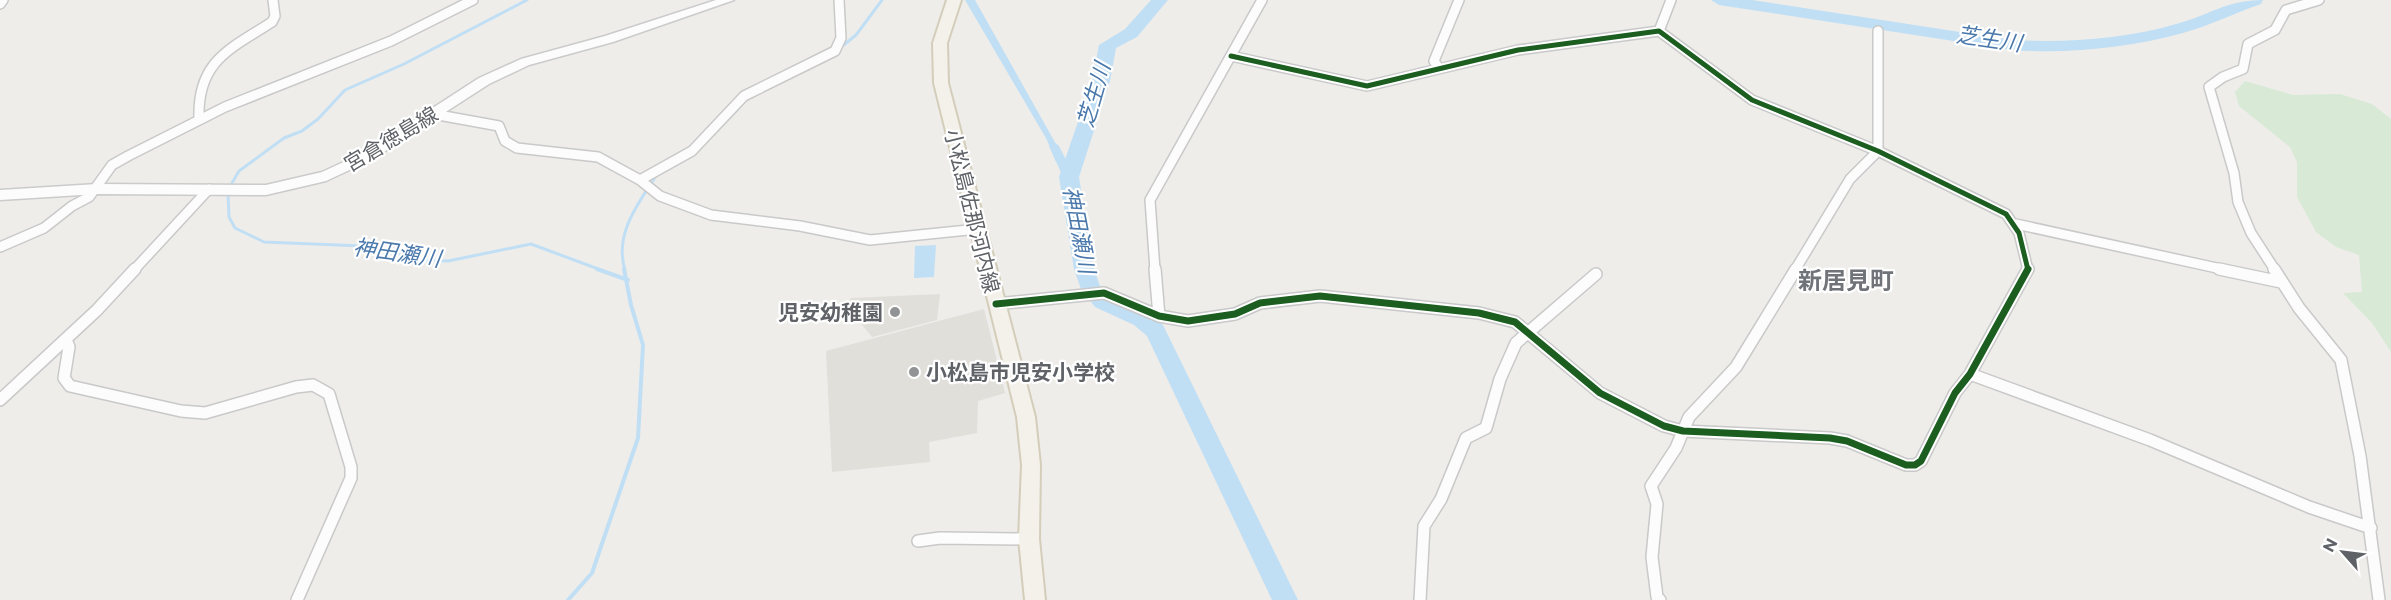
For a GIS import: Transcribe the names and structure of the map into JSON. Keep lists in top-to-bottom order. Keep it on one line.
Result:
{"streets":{"main road":["宮倉徳島線","小松島佐那河内線"]},"districts":["新居見町"],"water":["芝生川","神田瀬川"],"places":["児安幼稚園","小松島市児安小学校"],"north":"top left"}
